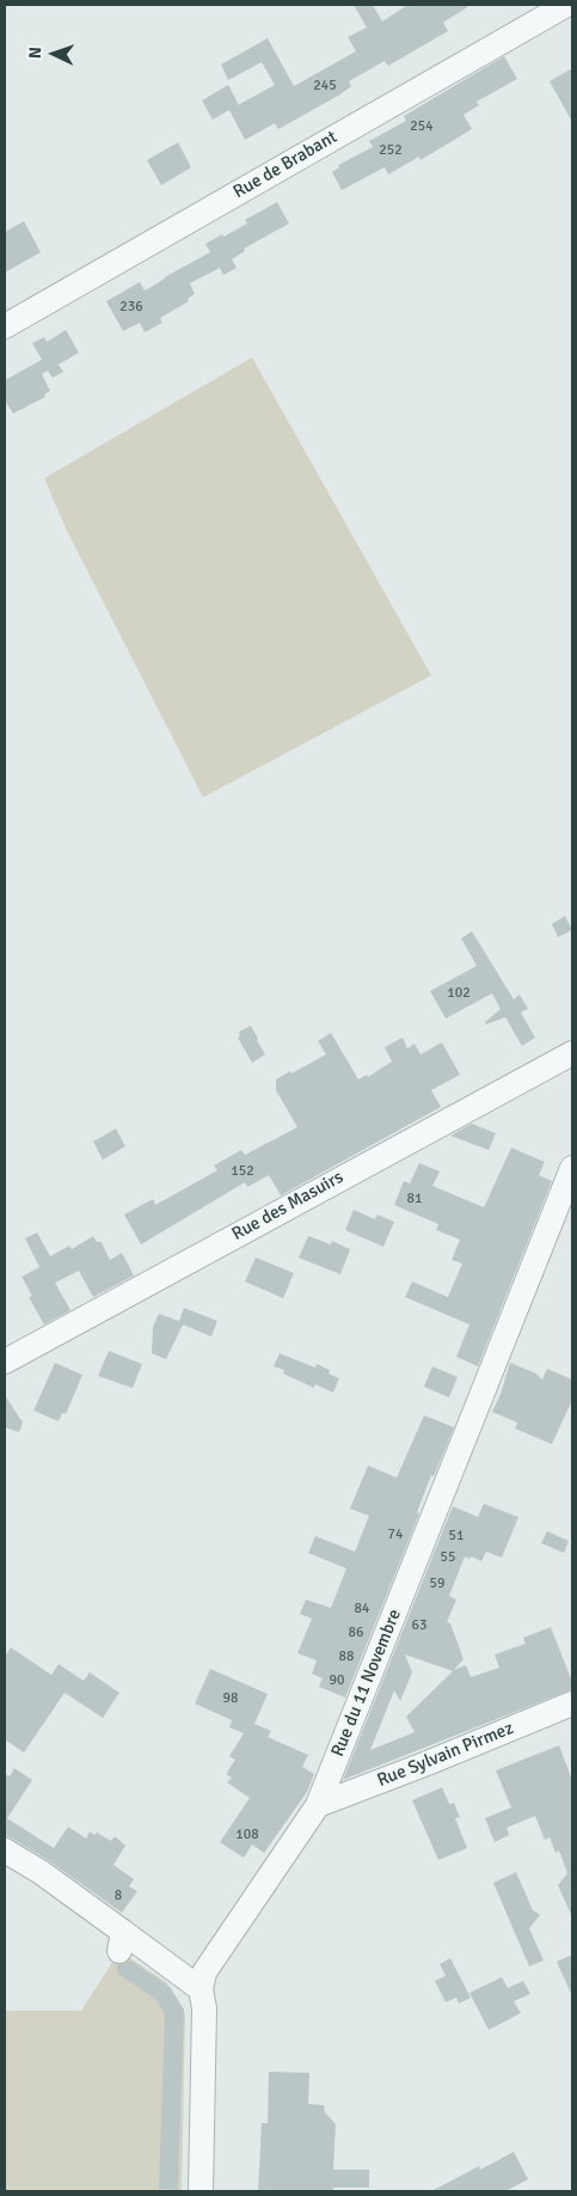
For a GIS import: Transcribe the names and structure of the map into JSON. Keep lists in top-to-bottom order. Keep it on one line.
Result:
{"streets":{"street":["Rue de Brabant","Rue des Masuirs","Rue du 11 Novembre","Rue Sylvain Pirmez"]},"crossings":[["Rue du 11 Novembre","Rue Sylvain Pirmez"]],"house_numbers":["245","254","252","236","102","152","81","74","51","55","59","84","63","86","88","90","98","108","8"],"north":"left"}
